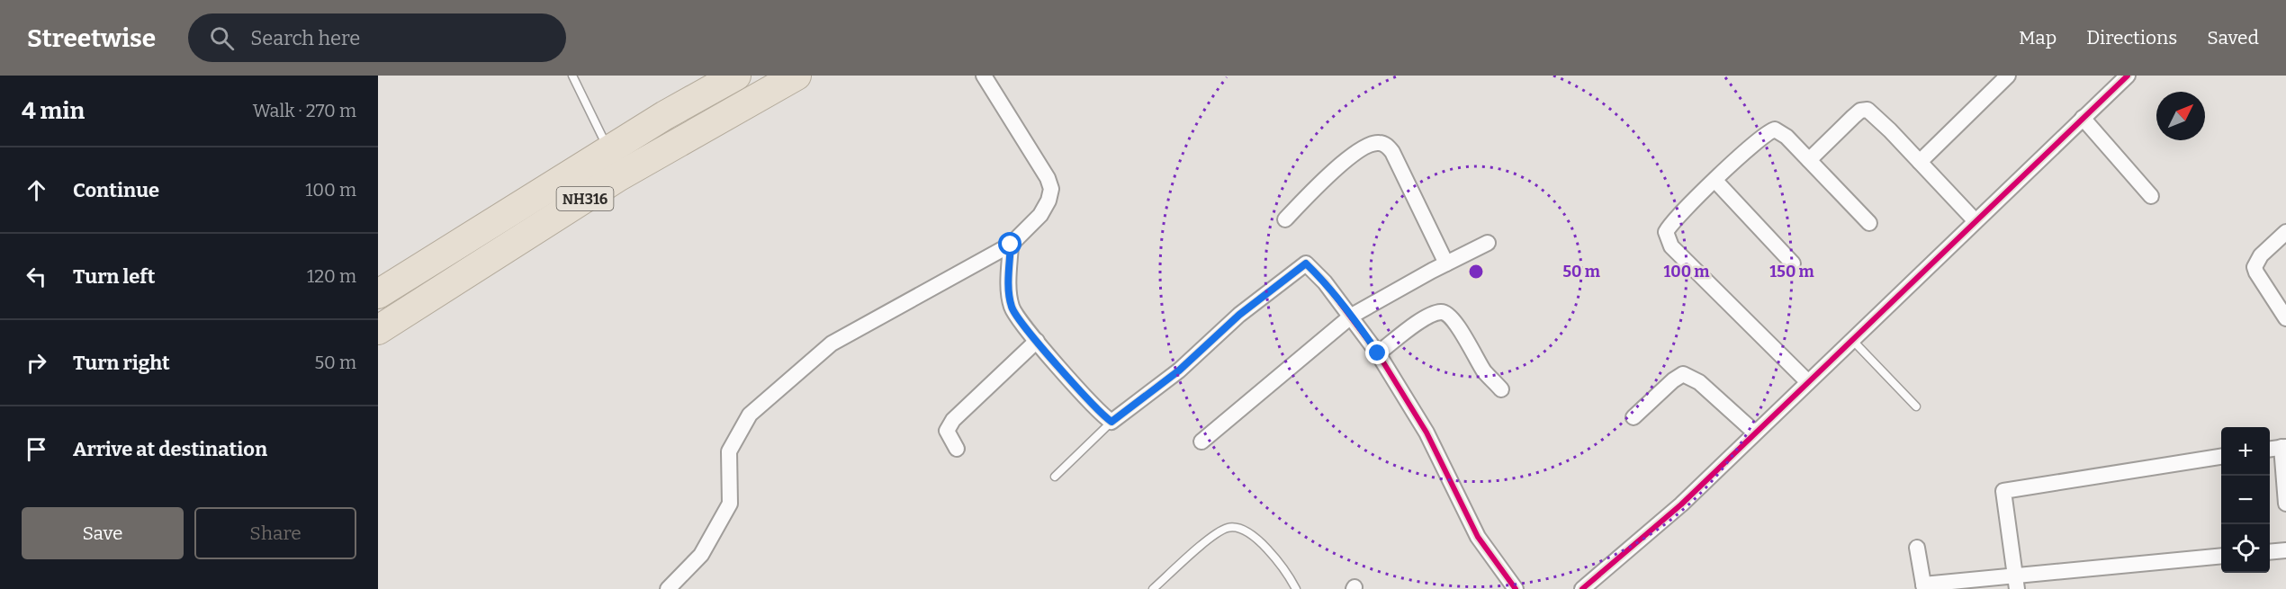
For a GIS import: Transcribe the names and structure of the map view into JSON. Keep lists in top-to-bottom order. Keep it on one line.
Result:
{"streets":{"highway":["NH316"]},"north":"top right","page":{"header":"Streetwise","search":"Search here","nav":["Map","Directions","Saved"],"heading":["4 min","Walk · 270 m"],"list":[["Continue","100 m"],["Turn left","120 m"],["Turn right","50 m"],"Arrive at destination"],"map_buttons":["+","−"],"buttons":["Save","Share"]},"rings":["50 m","100 m","150 m"]}
